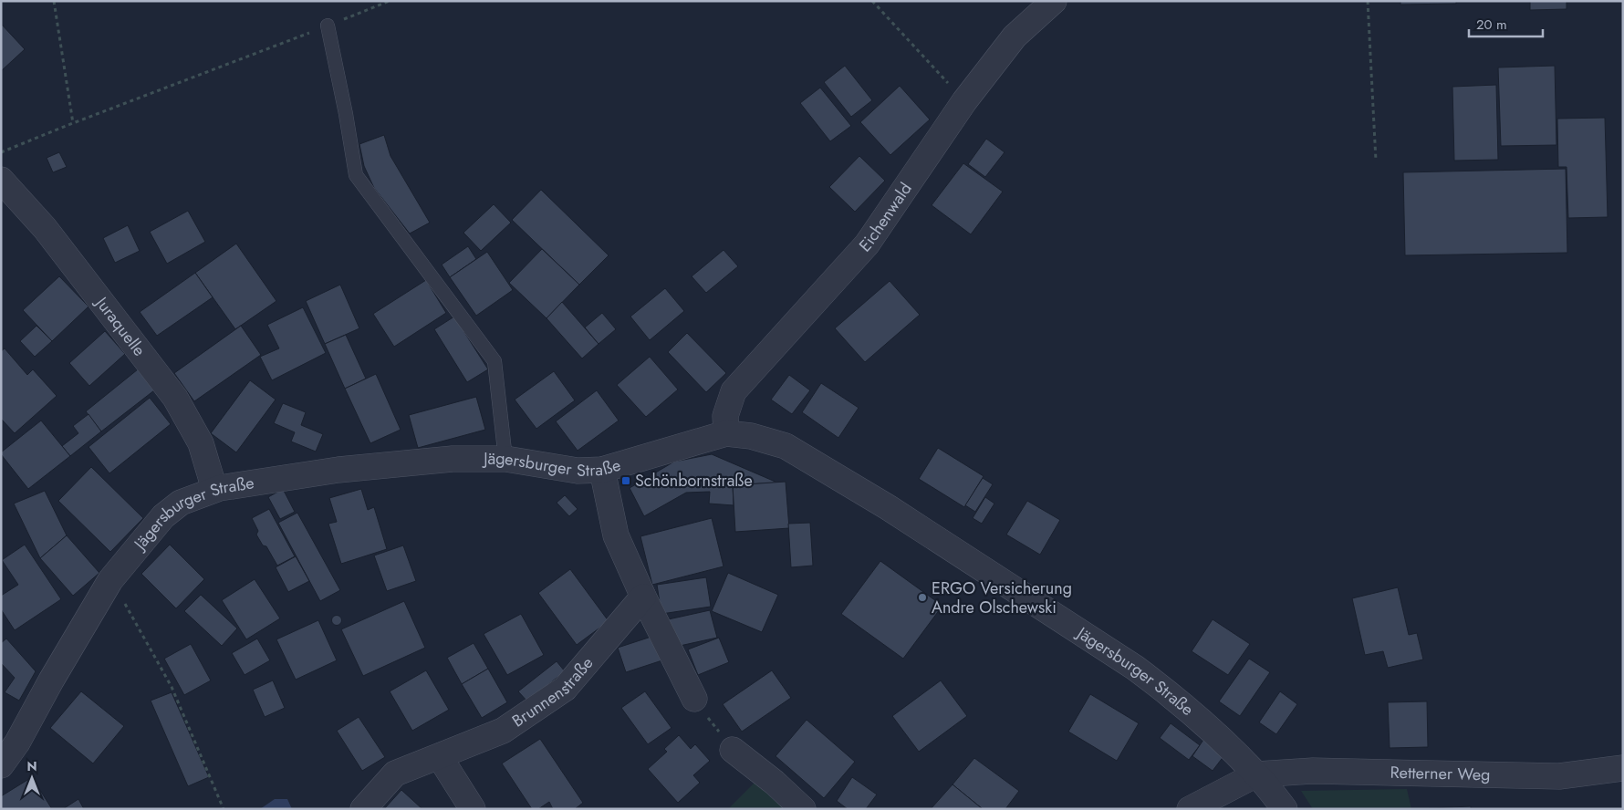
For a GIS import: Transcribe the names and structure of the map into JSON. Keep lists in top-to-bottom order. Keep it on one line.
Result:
{"streets":{"street":["Eichenwald","Juraquelle","Jägersburger Straße","Brunnenstraße","Retterner Weg"]},"crossings":[["Eichenwald","Jägersburger Straße"],["Juraquelle","Jägersburger Straße"],["Jägersburger Straße","Retterner Weg"]],"places":{"transit":["Schönbornstraße"],"other":["ERGO Versicherung Andre Olschewski"]},"scale_bar":"20 m","north":"top"}
